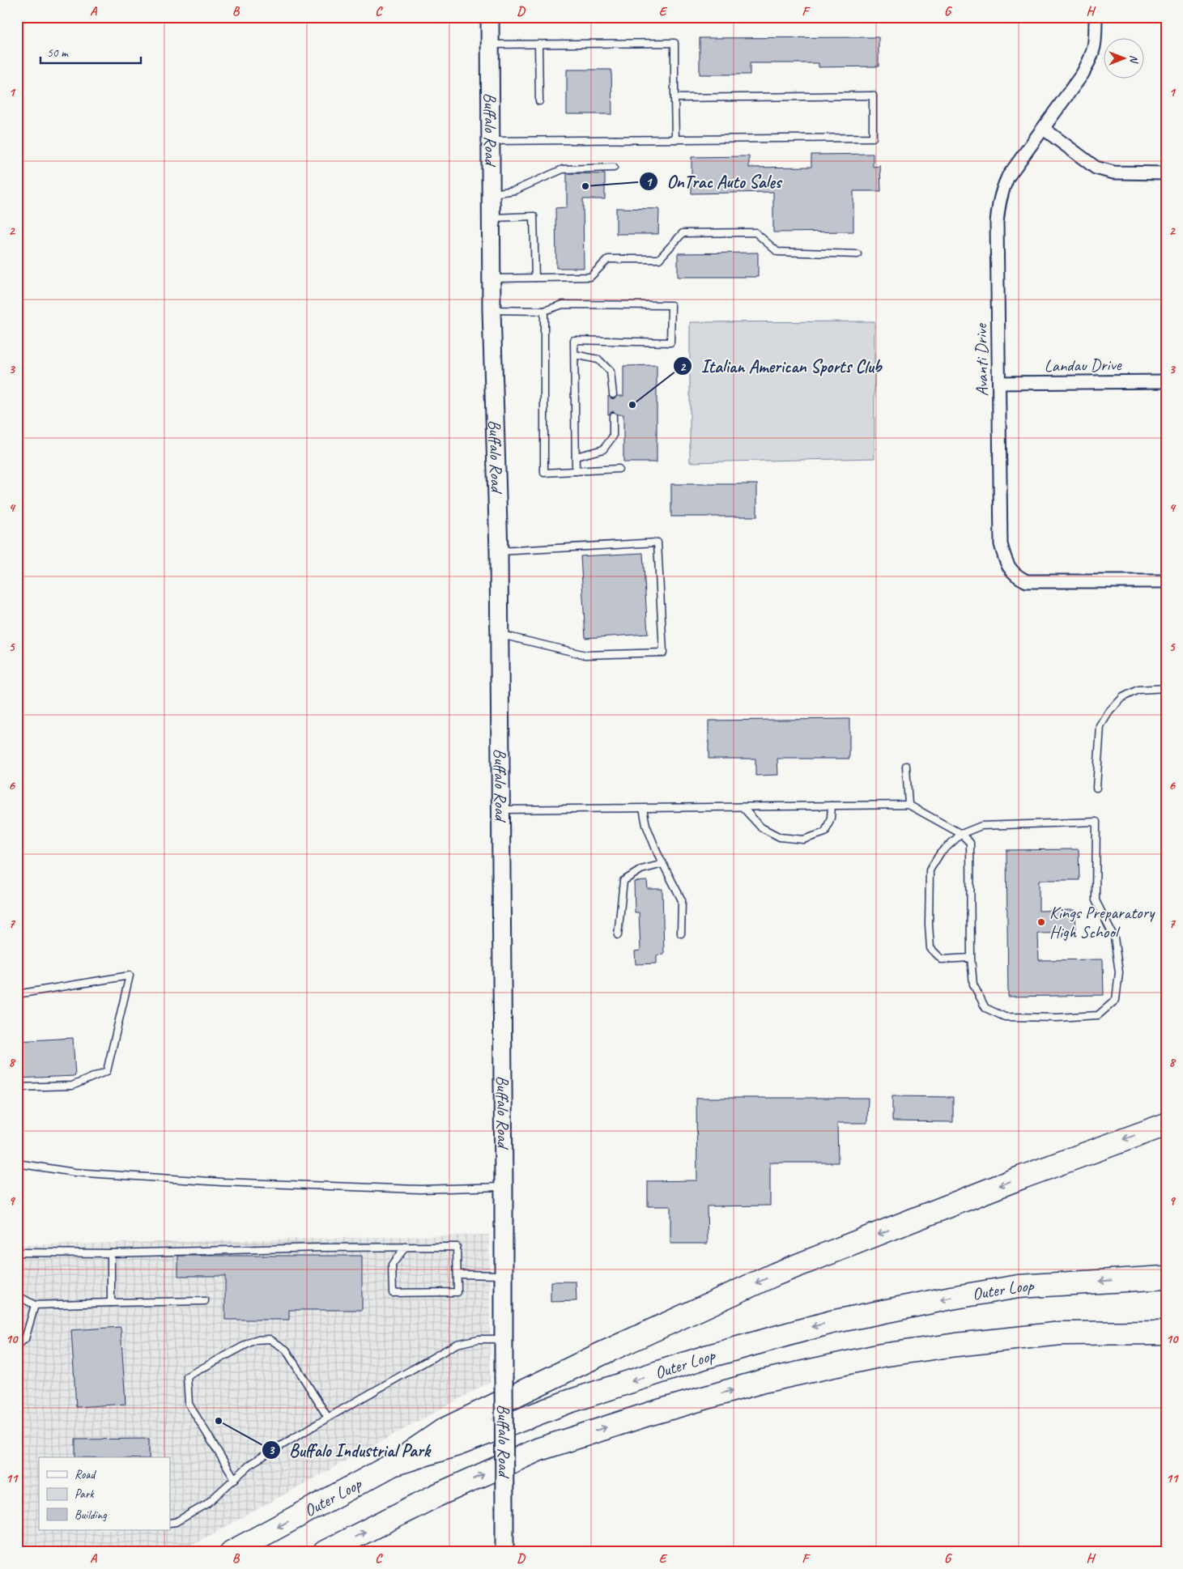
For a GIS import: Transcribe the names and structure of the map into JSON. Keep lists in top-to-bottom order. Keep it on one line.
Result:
{"streets":{"highway":["Outer Loop"],"main road":["Buffalo Road"],"street":["Avanti Drive","Landau Drive"]},"crossings":[["Avanti Drive","Landau Drive"]],"places":["OnTrac Auto Sales","Italian American Sports Club","Kings Preparatory High School","Buffalo Industrial Park"],"legend":["Road","Park","Building"],"scale_bar":"50 m","north":"right","grid":{"columns":["A","B","C","D","E","F","G","H"],"rows":["1","2","3","4","5","6","7","8","9","10","11"]}}
